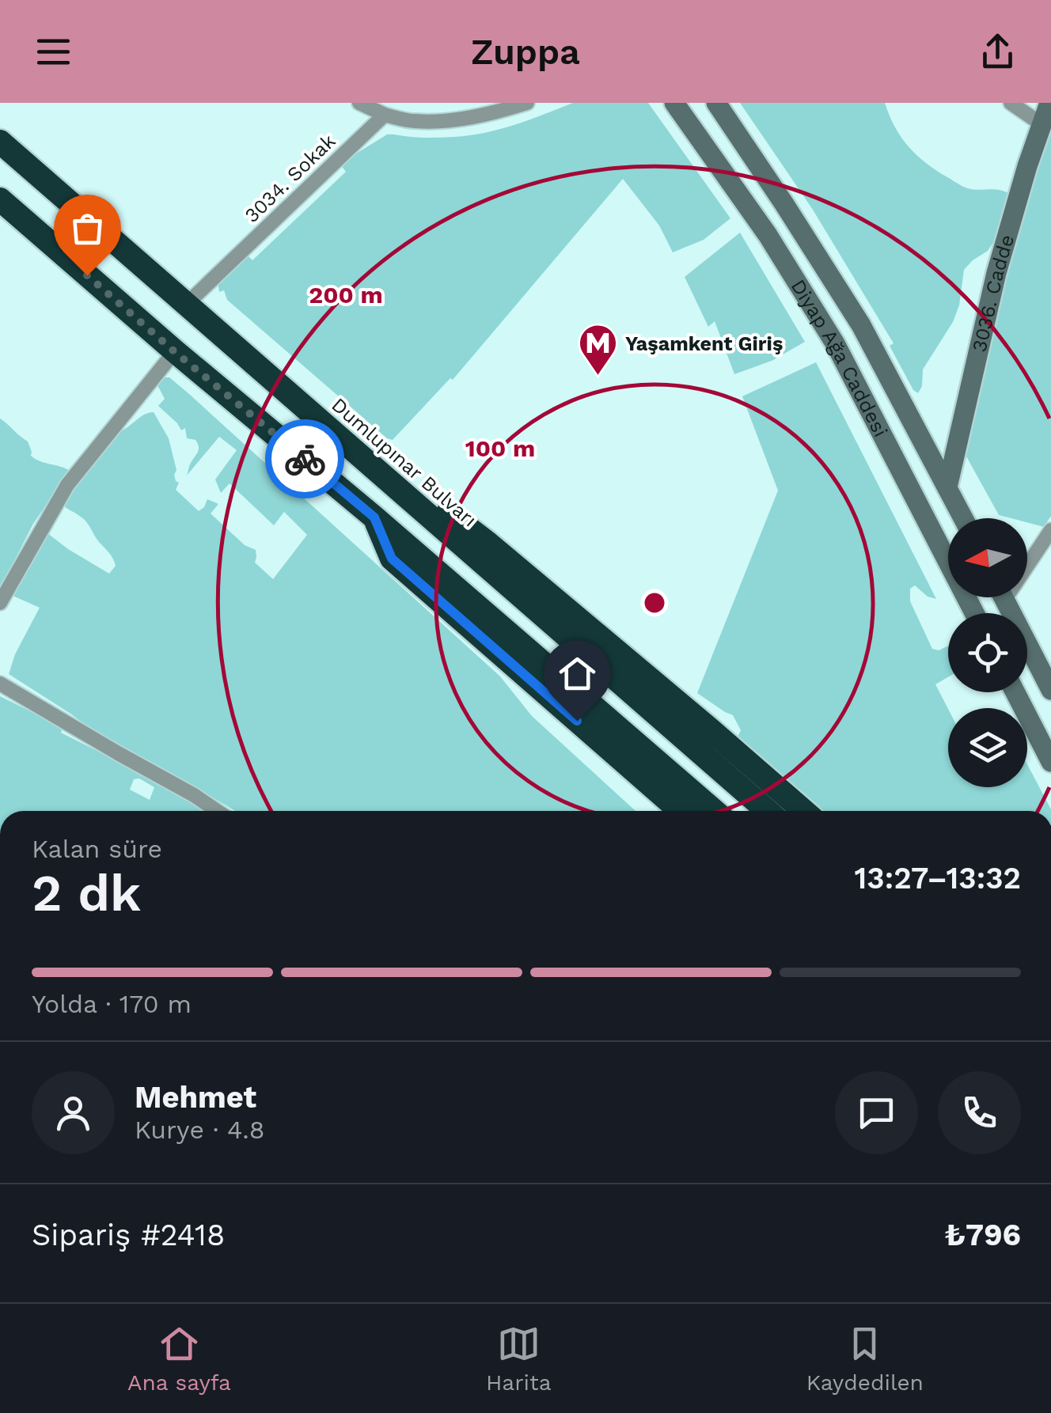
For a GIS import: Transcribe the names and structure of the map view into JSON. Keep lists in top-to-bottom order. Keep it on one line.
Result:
{"streets":{"highway":["Dumlupınar Bulvarı"],"main road":["3036. Cadde","Diyap Ağa Caddesi"],"street":["3034. Sokak"]},"crossings":[["3034. Sokak","Dumlupınar Bulvarı"],["3036. Cadde","Diyap Ağa Caddesi"]],"places":{"metro station":["Yaşamkent Giriş"]},"north":"left","page":{"header":"Zuppa","heading":["2 dk","Kalan süre","13:27–13:32"],"panel":["Mehmet","Kurye · 4.8","Sipariş #2418","₺796"],"bar":"Yolda · 170 m","tabs":["Ana sayfa","Harita","Kaydedilen"]},"rings":["200 m","100 m"]}
